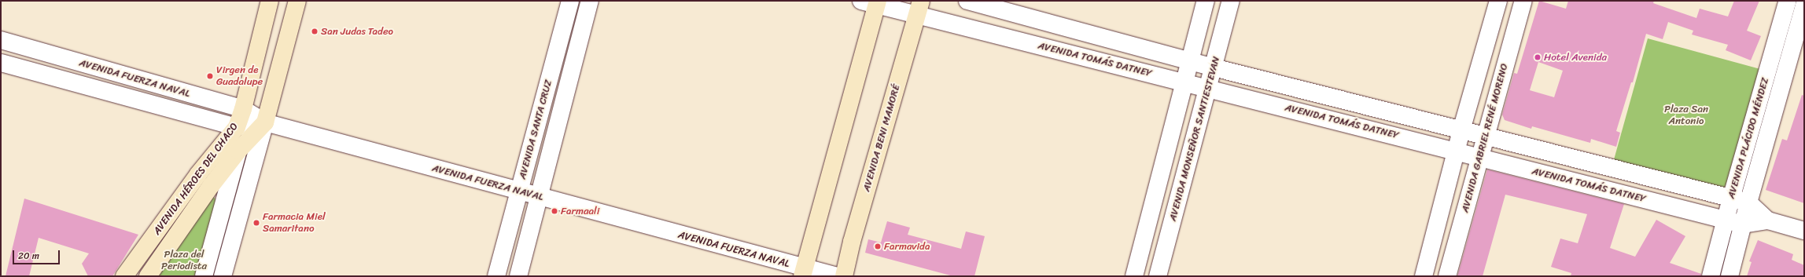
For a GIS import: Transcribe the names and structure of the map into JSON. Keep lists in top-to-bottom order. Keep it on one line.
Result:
{"streets":{"main road":["AVENIDA BENI MAMORÉ","AVENIDA HÉROES DEL CHACO"],"street":["AVENIDA TOMÁS DATNEY","AVENIDA FUERZA NAVAL","AVENIDA SANTA CRUZ","AVENIDA GABRIEL RENÉ MORENO","AVENIDA PLÁCIDO MÉNDEZ","AVENIDA MONSEÑOR SANTIESTEVAN"]},"crossings":[["AVENIDA TOMÁS DATNEY","AVENIDA BENI MAMORÉ"],["AVENIDA TOMÁS DATNEY","AVENIDA GABRIEL RENÉ MORENO"],["AVENIDA TOMÁS DATNEY","AVENIDA PLÁCIDO MÉNDEZ"],["AVENIDA TOMÁS DATNEY","AVENIDA MONSEÑOR SANTIESTEVAN"],["AVENIDA FUERZA NAVAL","AVENIDA SANTA CRUZ"],["AVENIDA FUERZA NAVAL","AVENIDA HÉROES DEL CHACO"]],"parks":["Plaza San Antonio","Plaza del Periodista"],"places":["San Judas Tadeo","Hotel Avenida","Virgen de Guadalupe","Farmaali","Farmacia Miel Samaritano","Farmavida"],"scale_bar":"20 m"}
